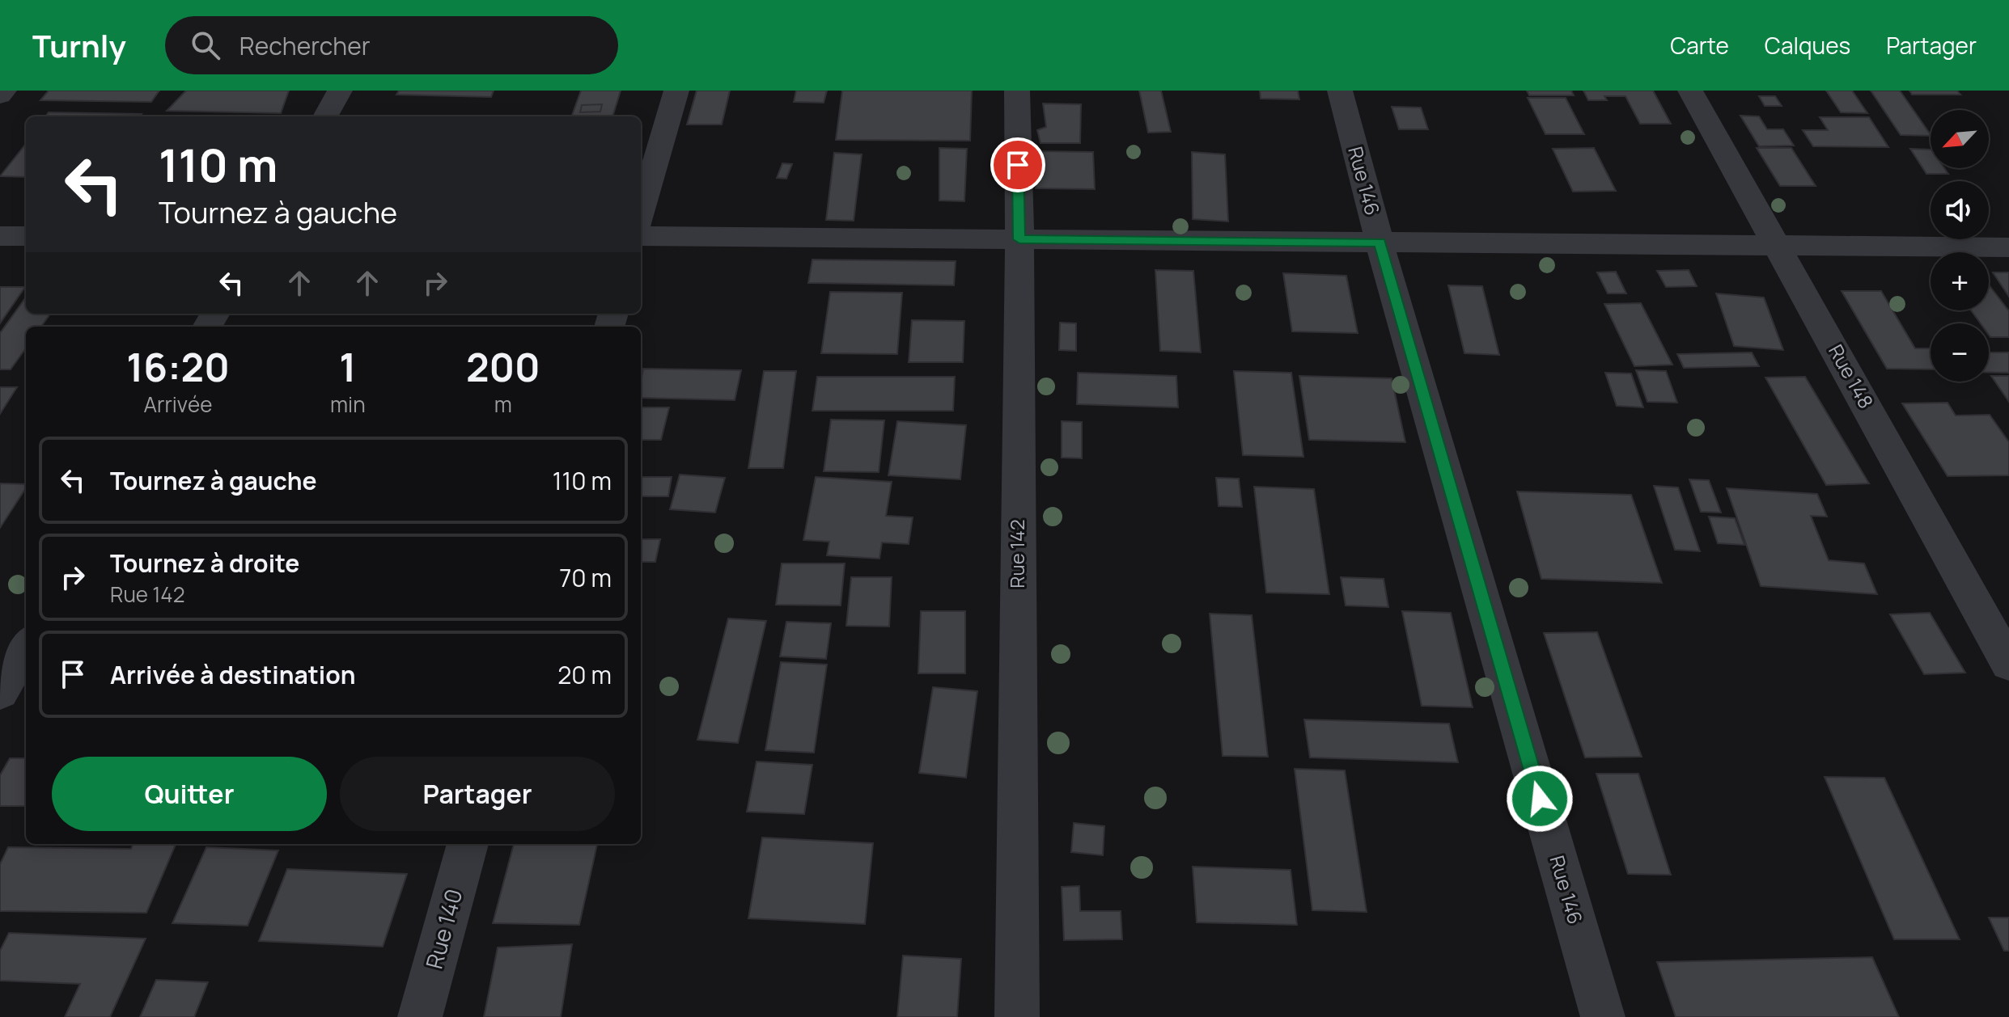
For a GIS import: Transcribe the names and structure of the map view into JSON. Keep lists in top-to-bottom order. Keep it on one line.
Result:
{"streets":{"street":["Rue 146","Rue 148","Rue 142","Rue 140"]},"north":"bottom left","page":{"header":"Turnly","search":"Rechercher","nav":["Carte","Calques","Partager"],"map_buttons":["+","−"],"turn":["110 m","Tournez à gauche"],"eta":["16:20","Arrivée","1","min","200","m"],"list":[{"name":"Tournez à gauche","value":"110 m"},{"name":"Tournez à droite","note":"Rue 142","value":"70 m"},{"name":"Arrivée à destination","value":"20 m"}],"buttons":["Quitter","Partager"]}}
